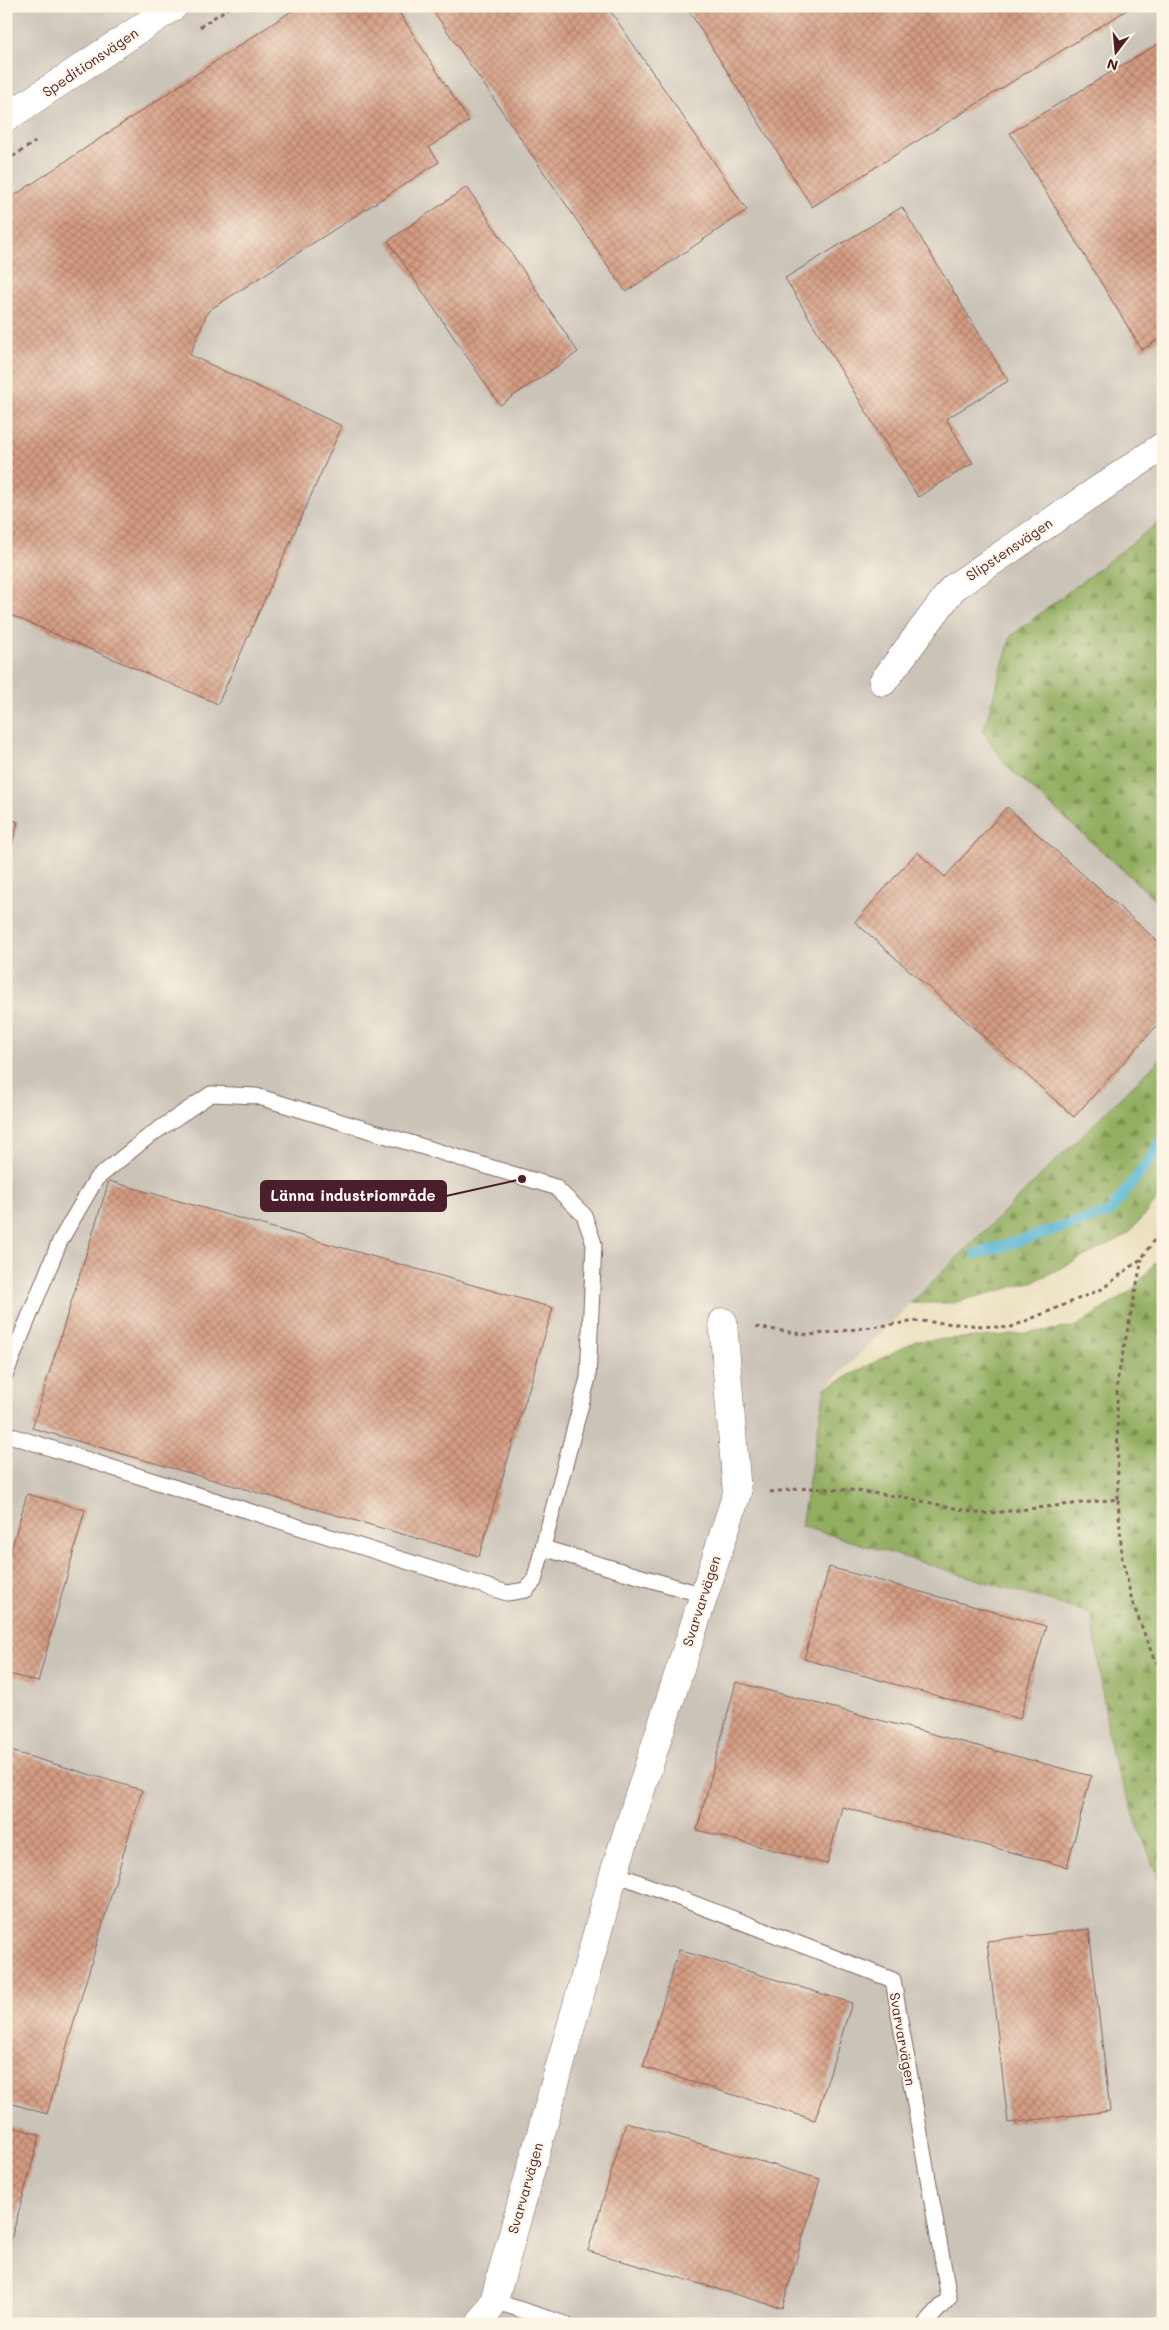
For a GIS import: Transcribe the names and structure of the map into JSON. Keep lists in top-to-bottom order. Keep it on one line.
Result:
{"streets":{"street":["Speditionsvägen","Slipstensvägen","Svarvarvägen"]},"places":["Länna industriområde"],"north":"bottom"}
